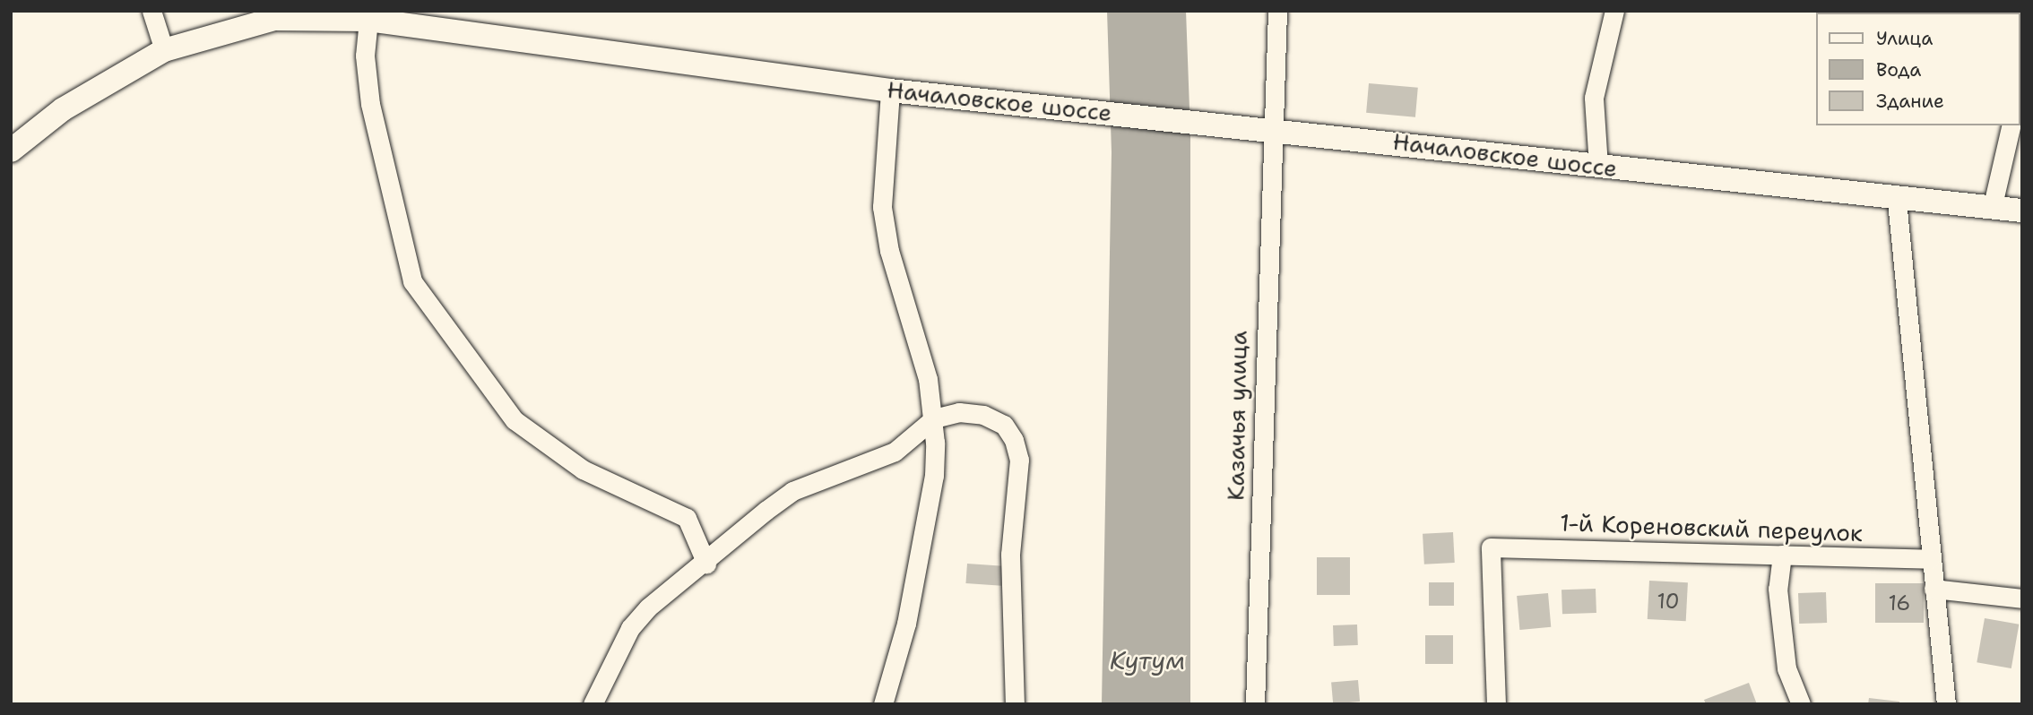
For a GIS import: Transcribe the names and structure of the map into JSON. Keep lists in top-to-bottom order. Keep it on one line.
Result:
{"streets":{"main road":["Началовское шоссе"],"street":["Казачья улица","1-й Кореновский переулок"]},"crossings":[["Началовское шоссе","Казачья улица"]],"water":["Кутум"],"house_numbers":["10","16"],"legend":["Улица","Вода","Здание"]}
